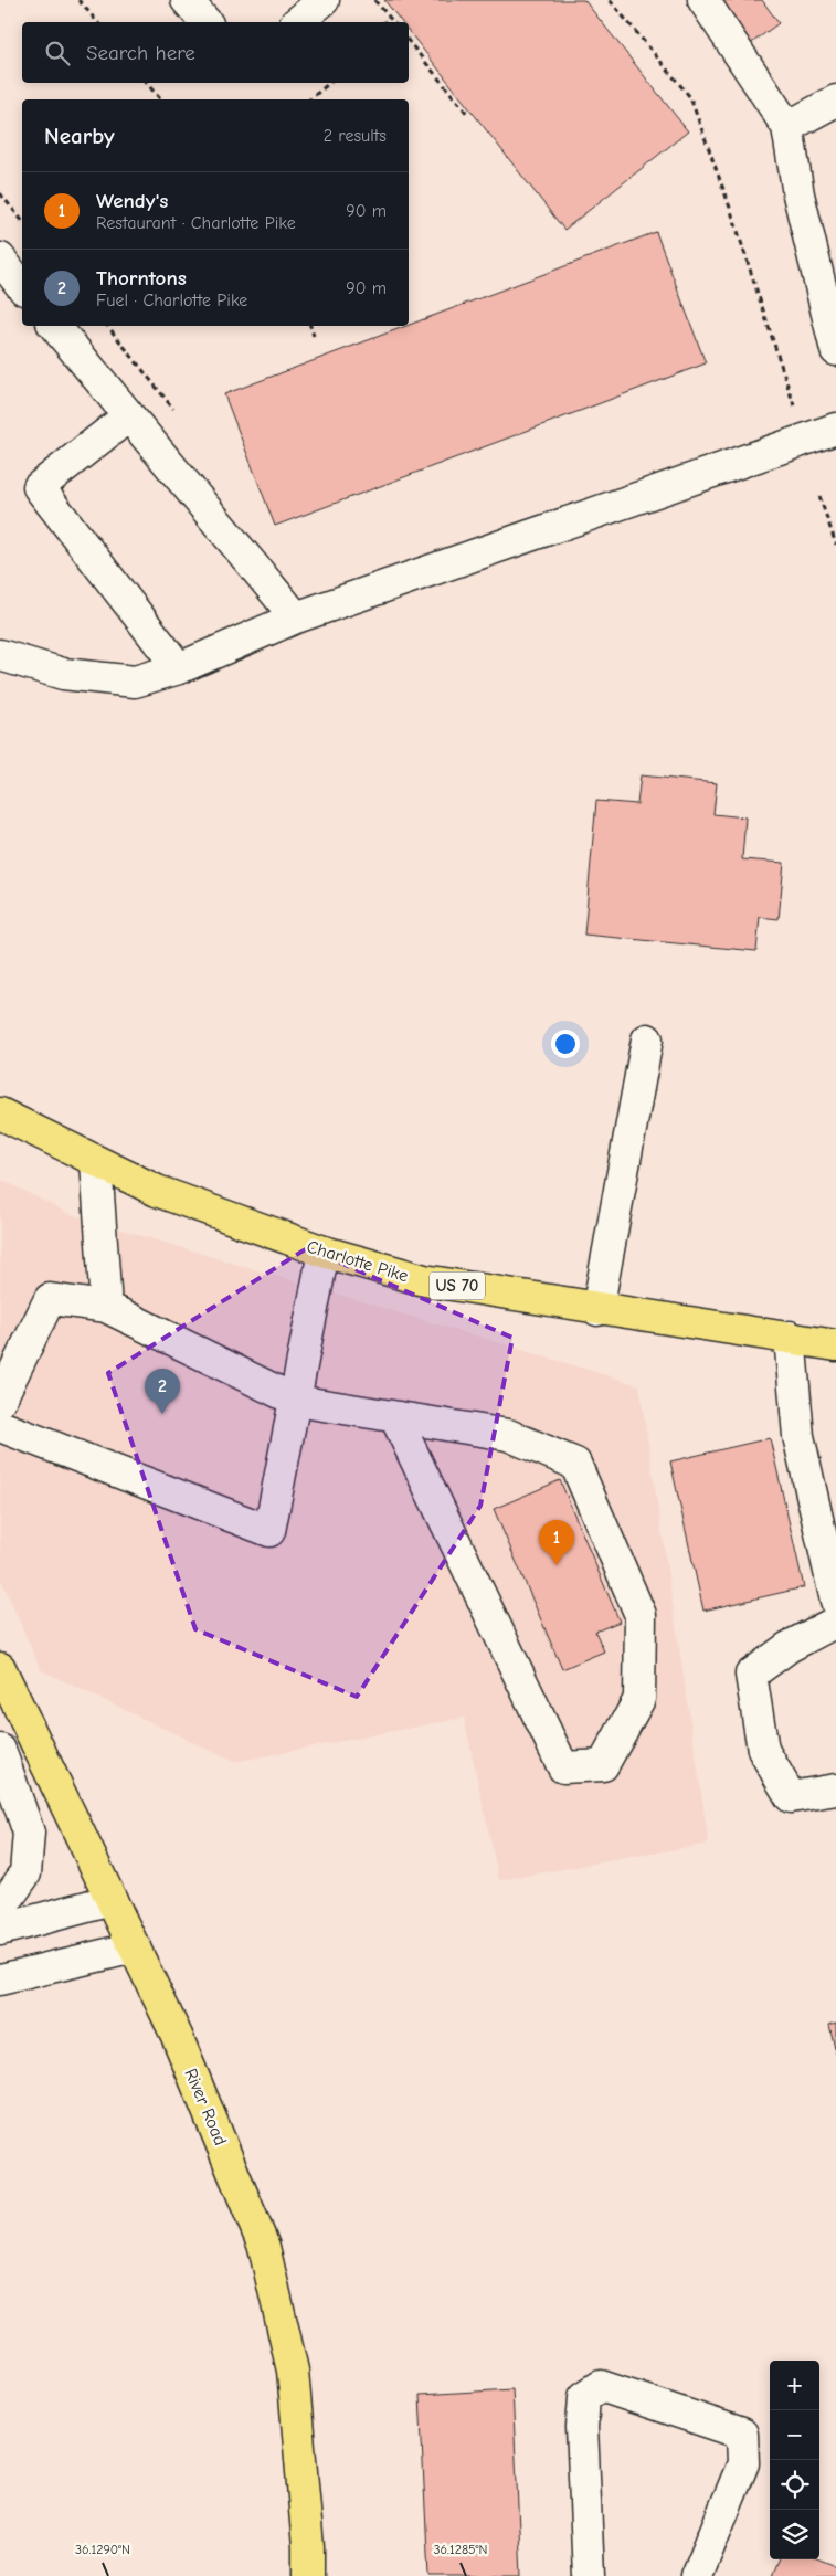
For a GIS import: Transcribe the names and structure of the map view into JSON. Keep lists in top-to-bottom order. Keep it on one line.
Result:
{"streets":{"main road":["Charlotte Pike","US 70","River Road"]},"page":{"search":"Search here","heading":["Nearby","2 results"],"list":[{"mark":"1","name":"Wendy's","note":"Restaurant · Charlotte Pike","value":"90 m"},{"mark":"2","name":"Thorntons","note":"Fuel · Charlotte Pike","value":"90 m"}],"pins":["2","1"],"map_buttons":["+","−"]},"coordinates":["36.1290°N","36.1285°N"]}
